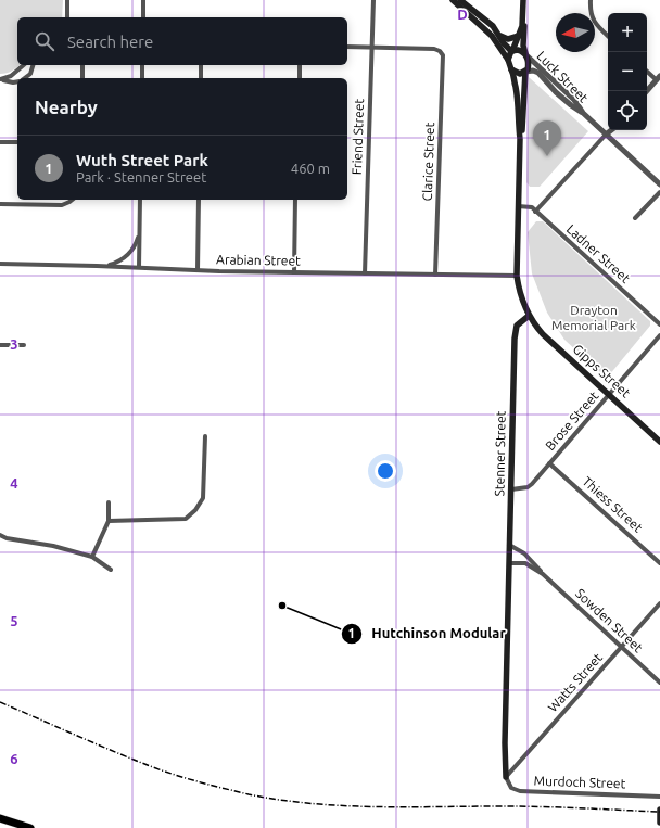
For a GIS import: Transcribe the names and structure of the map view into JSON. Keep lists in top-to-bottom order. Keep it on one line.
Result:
{"streets":{"main road":["Gipps Street","Stenner Street"],"street":["Luck Street","Friend Street","Clarice Street","Ladner Street","Arabian Street","Brose Street","Thiess Street","Sowden Street","Watts Street","Murdoch Street"]},"crossings":[["Friend Street","Clarice Street"],["Friend Street","Arabian Street"],["Clarice Street","Arabian Street"],["Gipps Street","Brose Street"],["Gipps Street","Stenner Street"],["Brose Street","Stenner Street"],["Brose Street","Thiess Street"],["Stenner Street","Sowden Street"],["Stenner Street","Watts Street"],["Stenner Street","Murdoch Street"],["Sowden Street","Watts Street"],["Watts Street","Murdoch Street"]],"parks":["Drayton Memorial Park"],"places":["Hutchinson Modular"],"north":"left","page":{"map_buttons":["+","−"],"search":"Search here","heading":"Nearby","pins":"1","list":[{"mark":"1","name":"Wuth Street Park","note":"Park · Stenner Street","value":"460 m"}]},"grid":{"columns":["D"],"rows":["3","4","5","6"]}}
